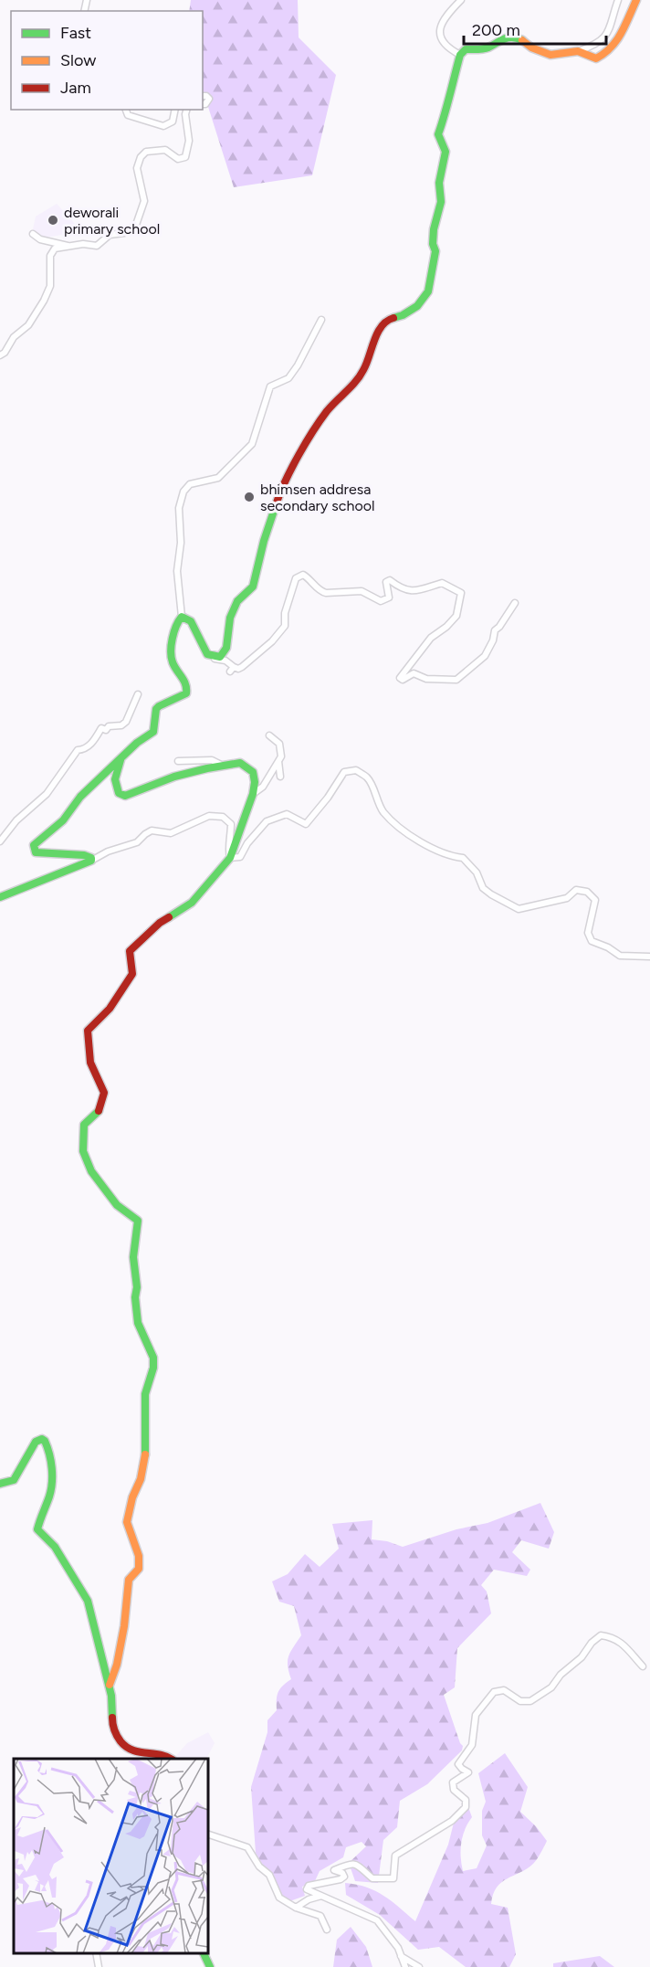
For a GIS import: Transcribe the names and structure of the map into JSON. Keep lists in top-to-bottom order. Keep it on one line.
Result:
{"places":["deworali primary school","bhimsen addresa secondary school"],"legend":["Fast","Slow","Jam"],"scale_bar":"200 m"}
